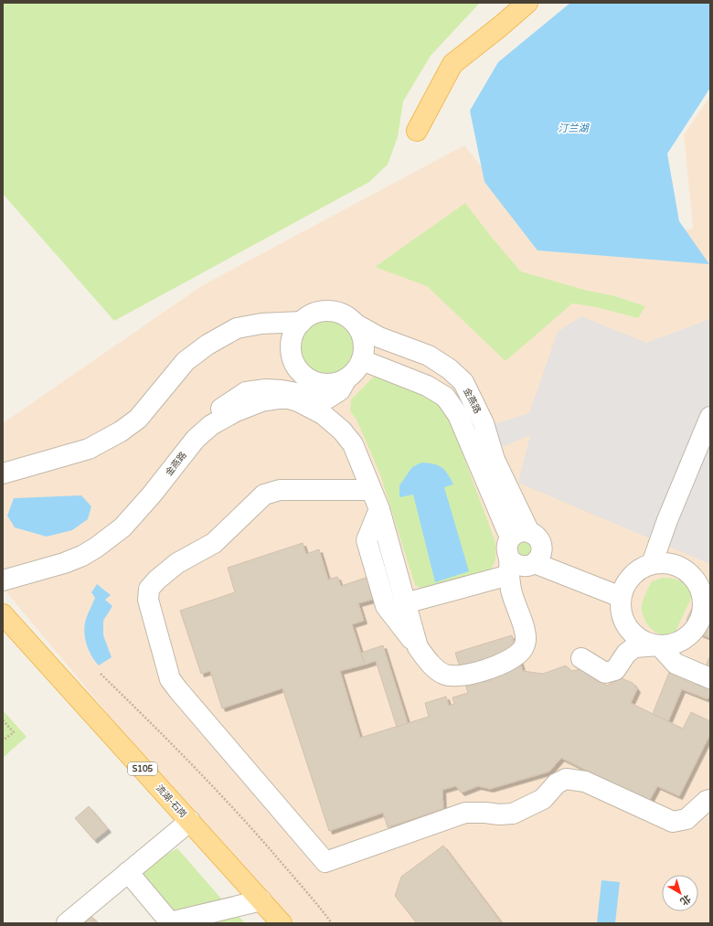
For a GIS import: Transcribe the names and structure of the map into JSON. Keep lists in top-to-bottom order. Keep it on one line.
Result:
{"streets":{"main road":["S105","流湖-石岗"],"street":["金燕路"]},"water":["汀兰湖"],"north":"bottom right"}
